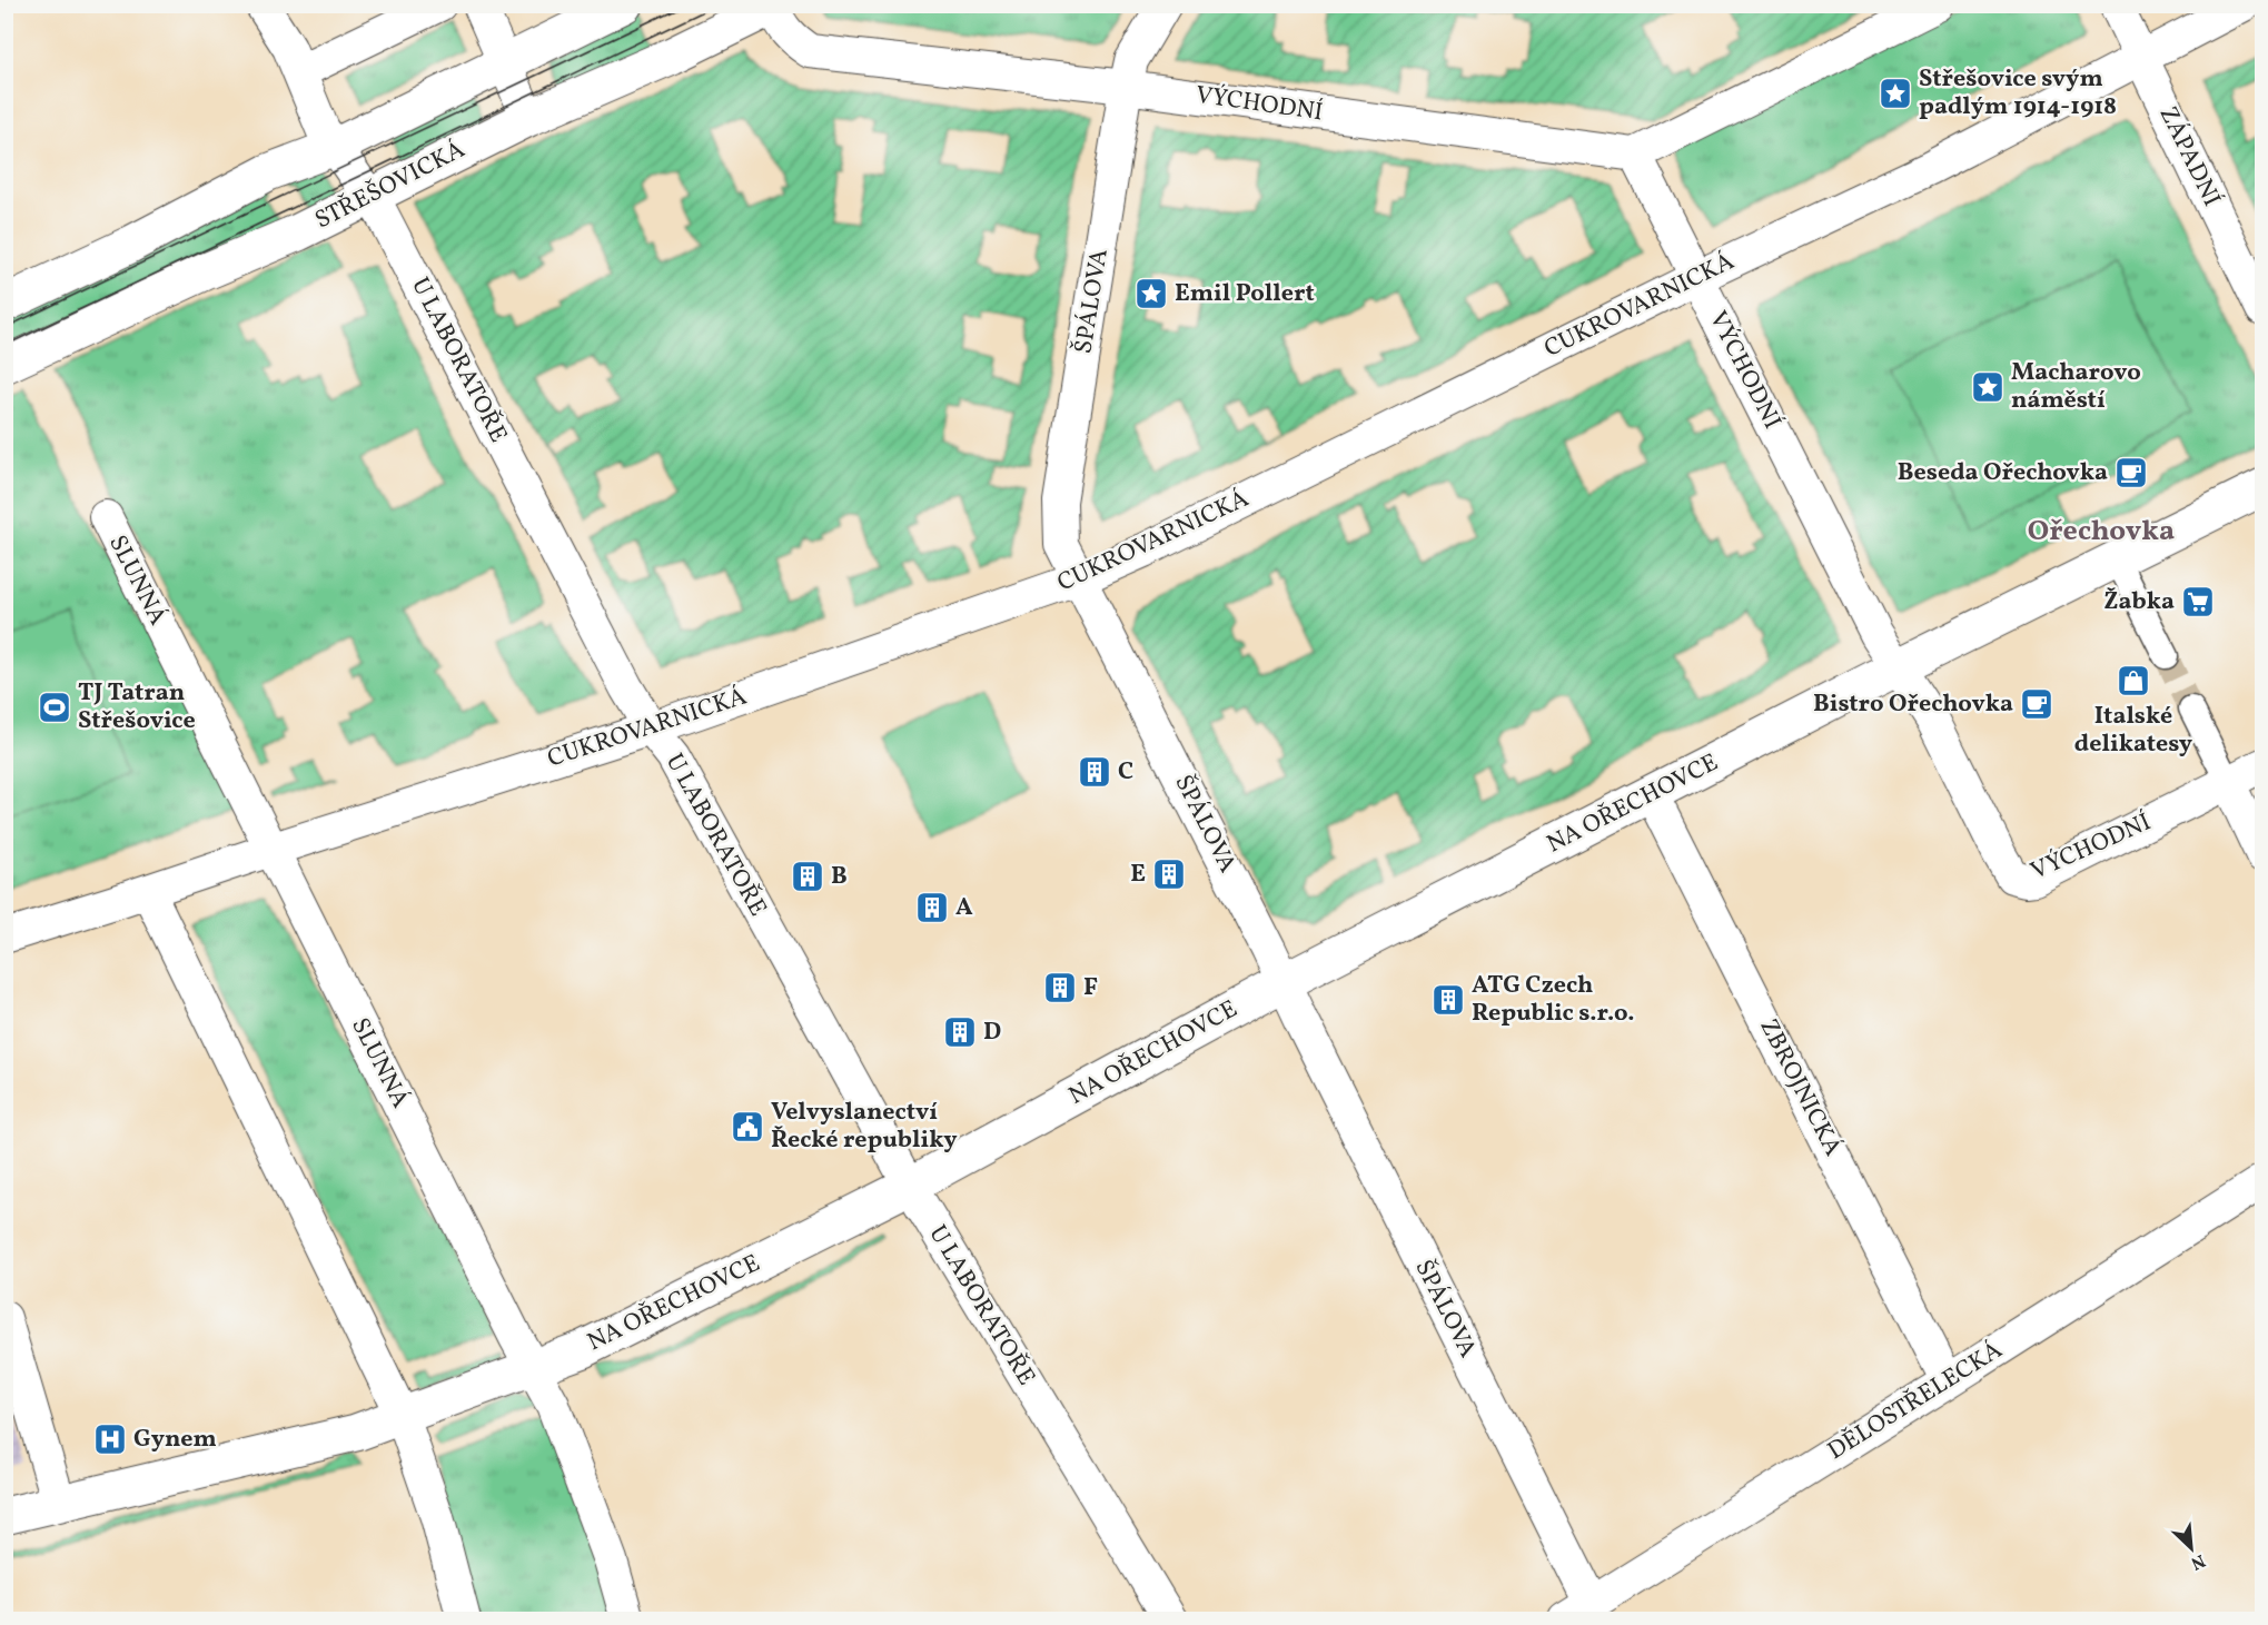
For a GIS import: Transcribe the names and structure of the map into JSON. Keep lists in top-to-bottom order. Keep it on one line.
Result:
{"streets":{"street":["VÝCHODNÍ","ZÁPADNÍ","STŘEŠOVICKÁ","ŠPÁLOVA","CUKROVARNICKÁ","U LABORATOŘE","SLUNNÁ","NA OŘECHOVCE","ZBROJNICKÁ","DĚLOSTŘELECKÁ"]},"crossings":[["VÝCHODNÍ","STŘEŠOVICKÁ"],["VÝCHODNÍ","ŠPÁLOVA"],["VÝCHODNÍ","CUKROVARNICKÁ"],["VÝCHODNÍ","NA OŘECHOVCE"],["ZÁPADNÍ","CUKROVARNICKÁ"],["STŘEŠOVICKÁ","U LABORATOŘE"],["ŠPÁLOVA","CUKROVARNICKÁ"],["ŠPÁLOVA","NA OŘECHOVCE"],["ŠPÁLOVA","DĚLOSTŘELECKÁ"],["CUKROVARNICKÁ","U LABORATOŘE"],["CUKROVARNICKÁ","SLUNNÁ"],["U LABORATOŘE","NA OŘECHOVCE"],["SLUNNÁ","NA OŘECHOVCE"],["NA OŘECHOVCE","ZBROJNICKÁ"],["ZBROJNICKÁ","DĚLOSTŘELECKÁ"]],"districts":["Ořechovka"],"places":{"place":["Střešovice svým padlým 1914-1918","Emil Pollert","Macharovo náměstí"],"cafe":["Beseda Ořechovka","Bistro Ořechovka"],"supermarket":["Žabka"],"shop":["Italské delikatesy"],"sports":["TJ Tatran Střešovice"],"building":["C","E","B","A","F","ATG Czech Republic s.r.o.","D"],"public building":["Velvyslanectví Řecké republiky"],"hospital":["Gynem"]},"north":"bottom right"}
